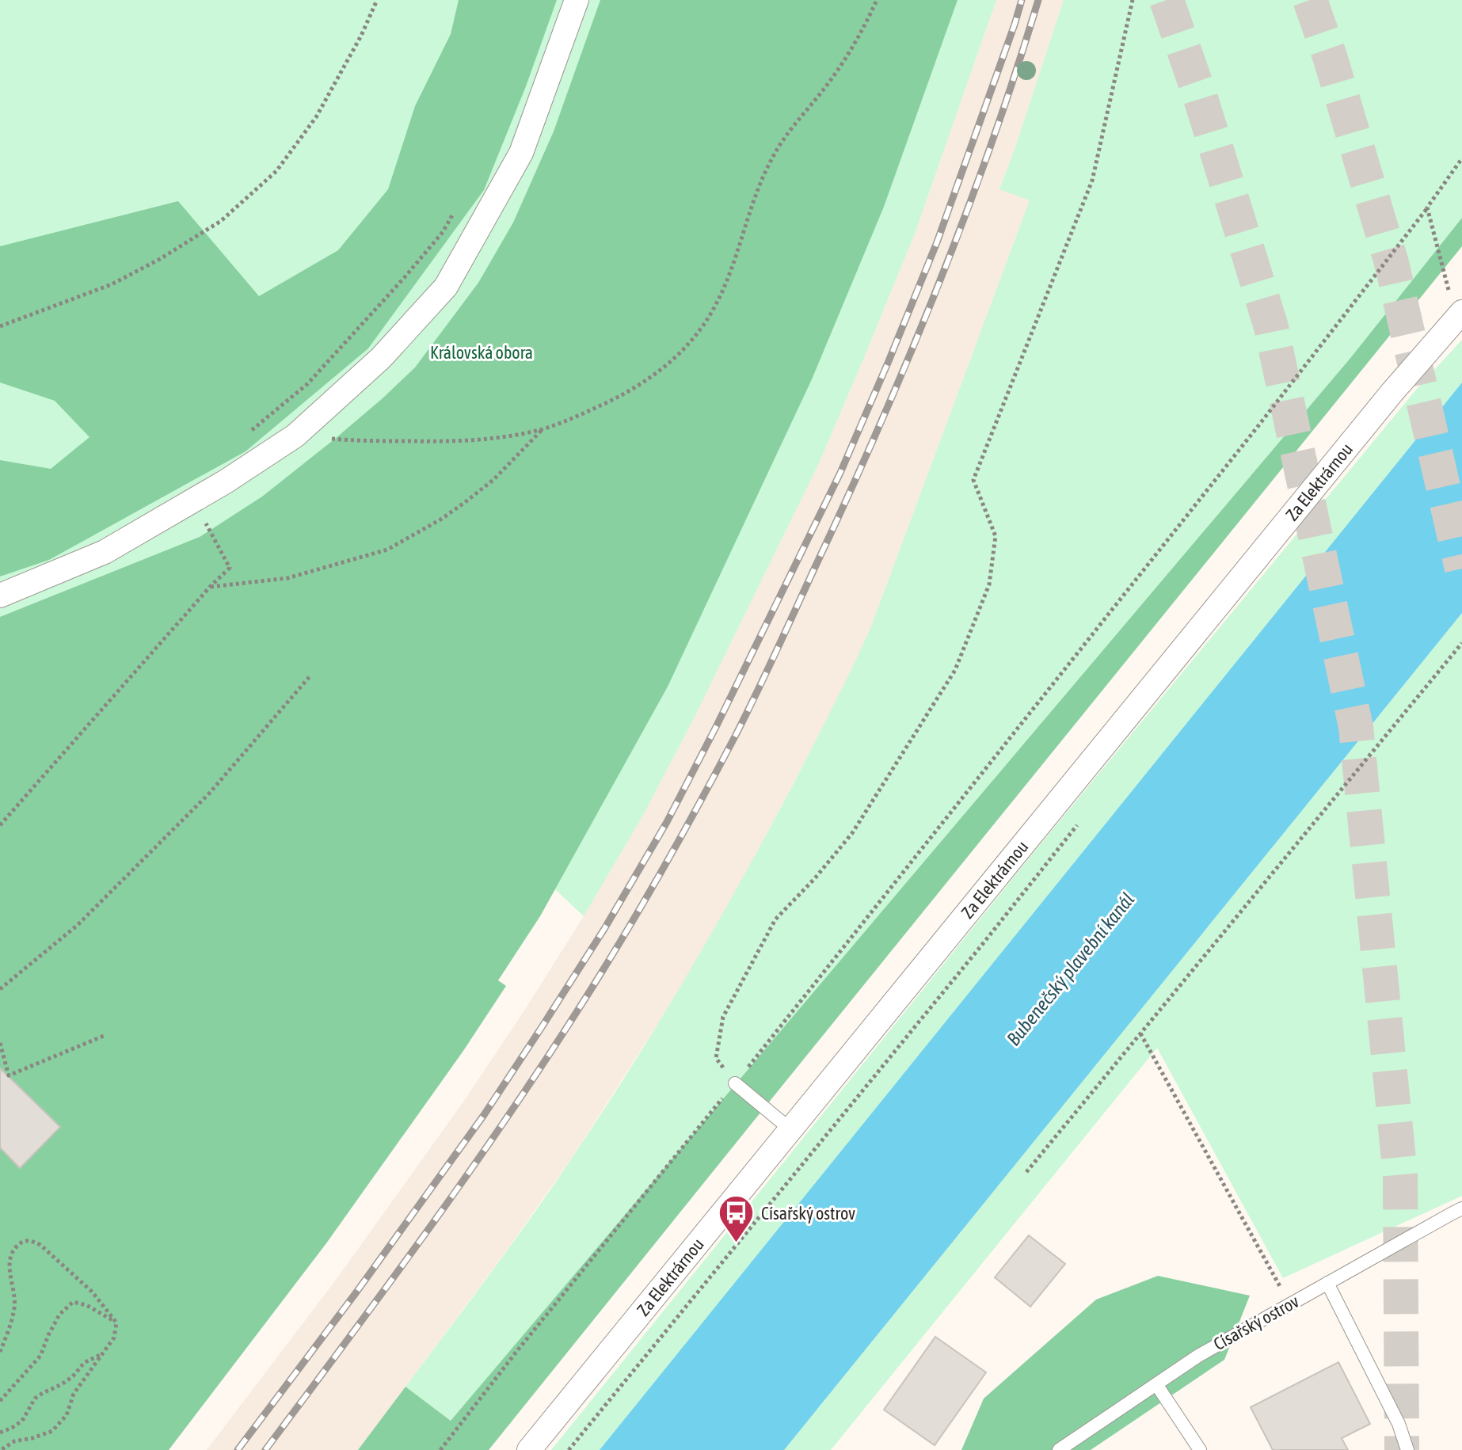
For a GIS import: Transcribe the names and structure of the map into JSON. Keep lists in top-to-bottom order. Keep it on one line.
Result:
{"streets":{"street":["Za Elektrárnou"],"lane":["Císařský ostrov"]},"water":["Bubenečský plavební kanál"],"parks":["Královská obora"],"places":{"bus stop":["Císařský ostrov"]}}
